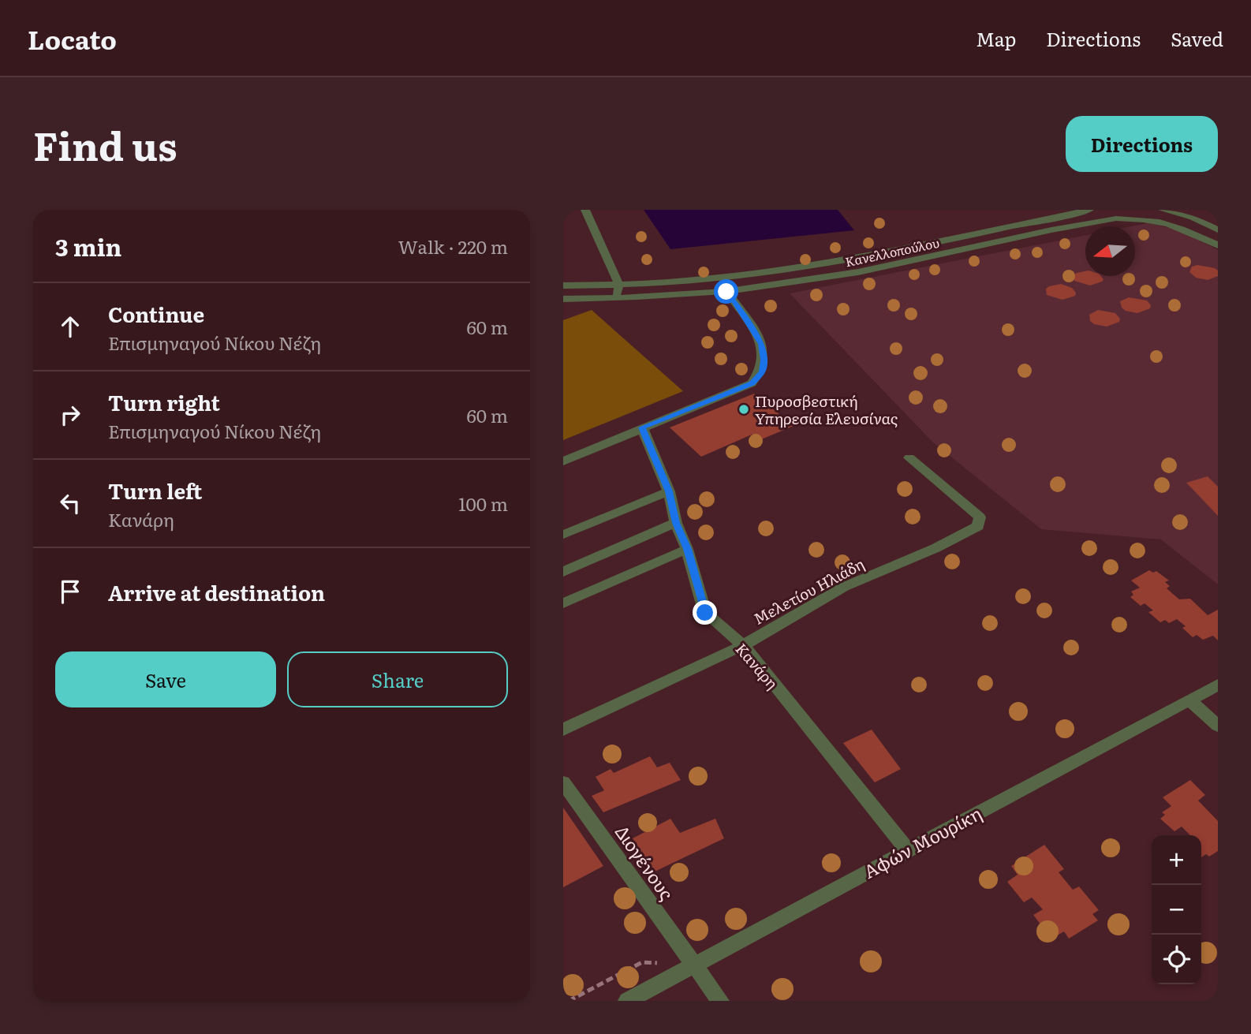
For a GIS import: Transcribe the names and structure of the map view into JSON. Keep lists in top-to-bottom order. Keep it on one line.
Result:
{"streets":{"street":["Κανελλοπούλου","Μελετίου Ηλιάδη","Κανάρη","Αφών Μουρίκη","Διογένους"]},"crossings":[["Μελετίου Ηλιάδη","Κανάρη"],["Κανάρη","Αφών Μουρίκη"],["Αφών Μουρίκη","Διογένους"]],"places":["Πυροσβεστική Υπηρεσία Ελευσίνας"],"north":"left","page":{"header":"Locato","nav":["Map","Directions","Saved"],"title":"Find us","buttons":["Directions",["Save","Share"]],"heading":["3 min","Walk · 220 m"],"list":[["Continue","Επισμηναγού Νίκου Νέζη","60 m"],["Turn right","Επισμηναγού Νίκου Νέζη","60 m"],["Turn left","Κανάρη","100 m"],"Arrive at destination"],"map_buttons":["+","−"]}}
